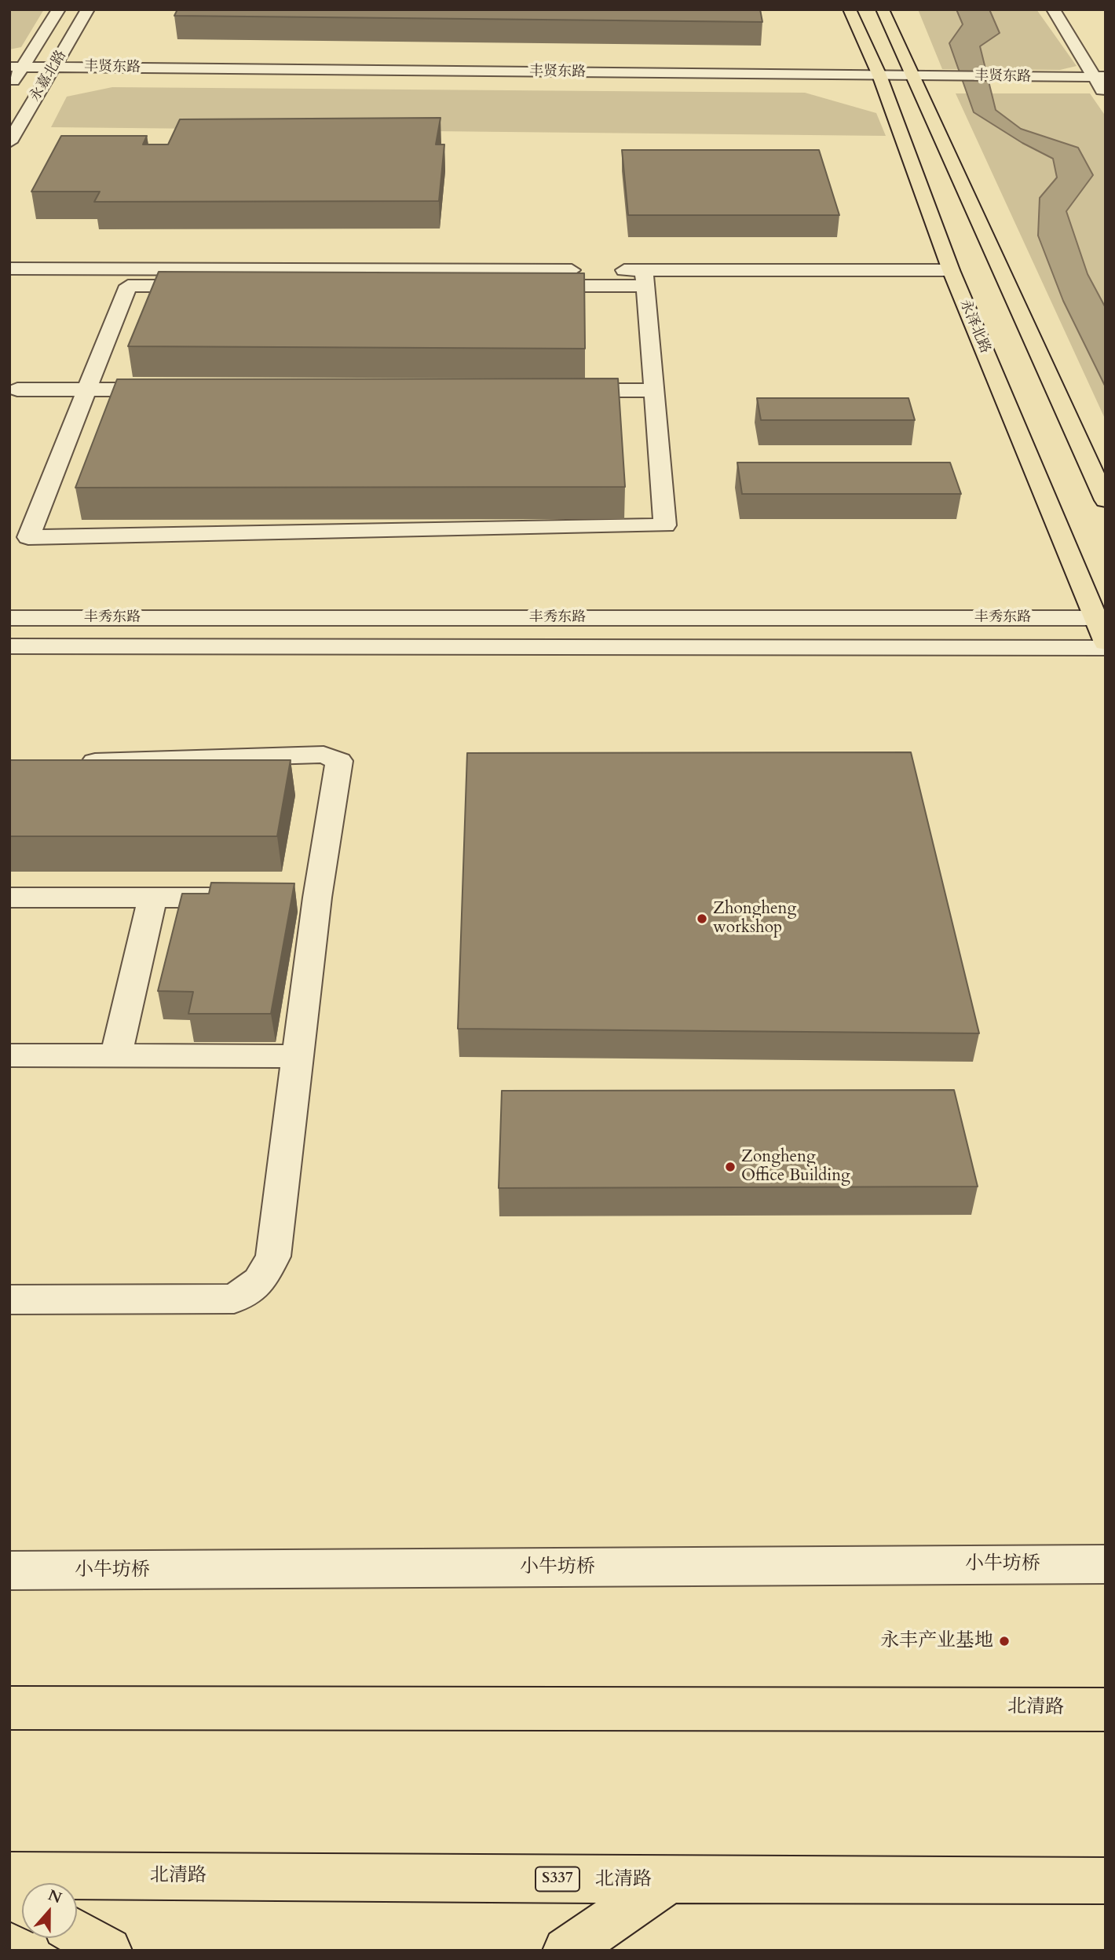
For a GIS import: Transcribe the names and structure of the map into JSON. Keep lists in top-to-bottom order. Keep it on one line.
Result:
{"streets":{"main road":["永泽北路","北清路","S337"],"street":["丰贤东路","永嘉北路","丰秀东路","小牛坊桥"]},"crossings":[["丰贤东路","永嘉北路"],["丰贤东路","永泽北路"],["永泽北路","丰秀东路"]],"places":["Zhongheng workshop","Zongheng Office Building","永丰产业基地"],"north":"top"}
